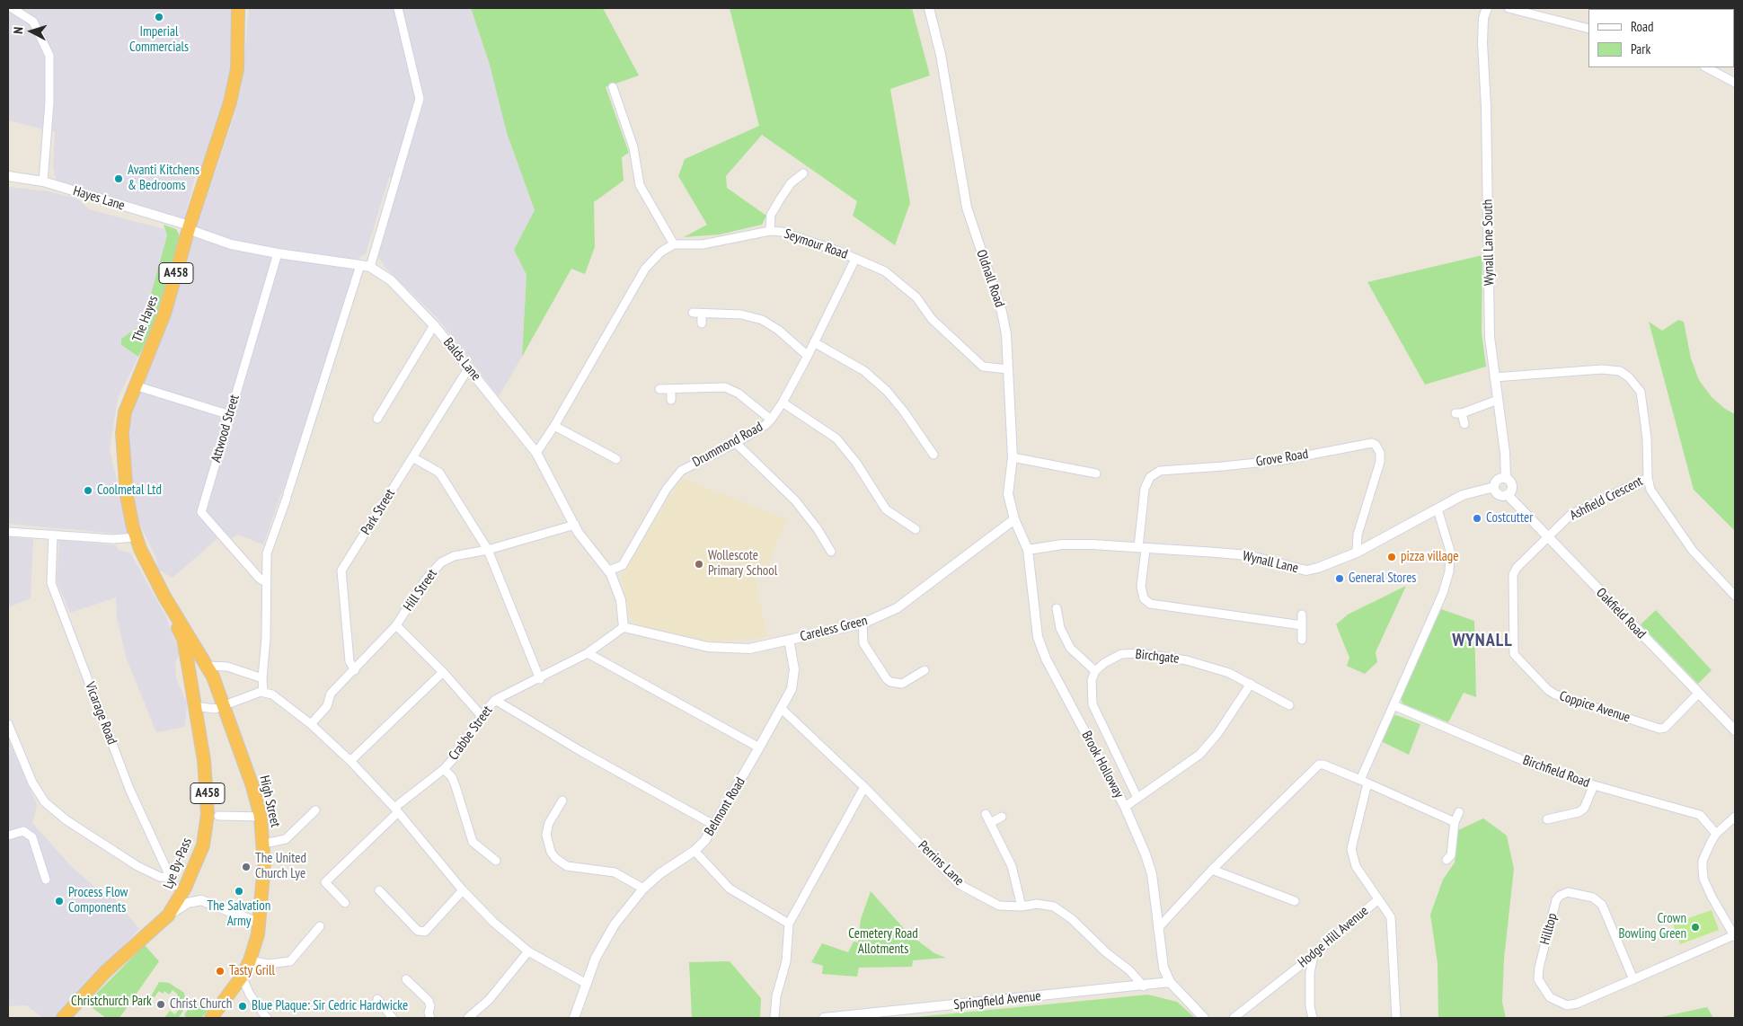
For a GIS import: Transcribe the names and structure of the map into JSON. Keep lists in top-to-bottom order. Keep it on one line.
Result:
{"streets":{"highway":["A458","The Hayes","High Street","Lye By-Pass"],"street":["Hayes Lane","Wynall Lane South","Seymour Road","Oldnall Road","Balds Lane","Attwood Street","Drummond Road","Grove Road","Ashfield Crescent","Park Street","Wynall Lane","Hill Street","Oakfield Road","Careless Green","Birchgate","Coppice Avenue","Vicarage Road","Crabbe Street","Brook Holloway","Birchfield Road","Belmont Road","Perrins Lane","Hilltop","Hodge Hill Avenue","Springfield Avenue"]},"crossings":[["Hayes Lane","The Hayes"],["Hayes Lane","Balds Lane"],["Wynall Lane South","Ashfield Crescent"],["Wynall Lane South","Wynall Lane"],["Wynall Lane South","Oakfield Road"],["Seymour Road","Oldnall Road"],["Seymour Road","Drummond Road"],["A458","The Hayes"],["A458","High Street"],["A458","Lye By-Pass"],["Oldnall Road","Wynall Lane"],["Oldnall Road","Careless Green"],["Oldnall Road","Brook Holloway"],["The Hayes","Balds Lane"],["Balds Lane","Attwood Street"],["Balds Lane","Drummond Road"],["Balds Lane","Park Street"],["Balds Lane","Hill Street"],["Balds Lane","Careless Green"],["Balds Lane","Crabbe Street"],["Grove Road","Wynall Lane"],["Ashfield Crescent","Oakfield Road"],["Ashfield Crescent","Coppice Avenue"],["Park Street","Hill Street"],["Wynall Lane","Oakfield Road"],["Wynall Lane","Brook Holloway"],["Wynall Lane","Hodge Hill Avenue"],["Oakfield Road","Coppice Avenue"],["Careless Green","Crabbe Street"],["Careless Green","Belmont Road"],["Brook Holloway","Springfield Avenue"],["Birchfield Road","Hodge Hill Avenue"],["High Street","Lye By-Pass"],["Belmont Road","Perrins Lane"],["Perrins Lane","Springfield Avenue"]],"districts":["WYNALL"],"parks":["Cemetery Road Allotments","Christchurch Park"],"places":["Imperial Commercials","Avanti Kitchens & Bedrooms","Coolmetal Ltd","Costcutter","pizza village","Wollescote Primary School","General Stores","The United Church Lye","The Salvation Army","Process Flow Components","Crown Bowling Green","Tasty Grill","Christ Church","Blue Plaque: Sir Cedric Hardwicke"],"legend":["Road","Park"],"north":"left"}
